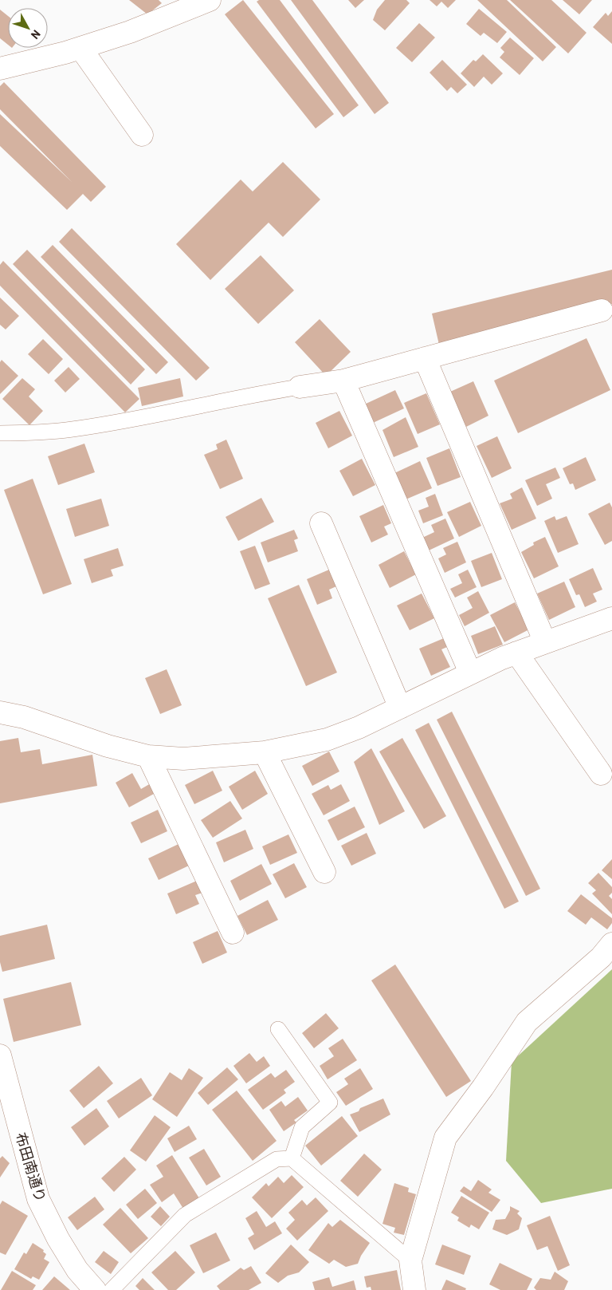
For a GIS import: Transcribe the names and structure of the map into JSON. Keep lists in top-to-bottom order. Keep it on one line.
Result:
{"streets":{"street":["布田南通り"]},"north":"bottom right"}
